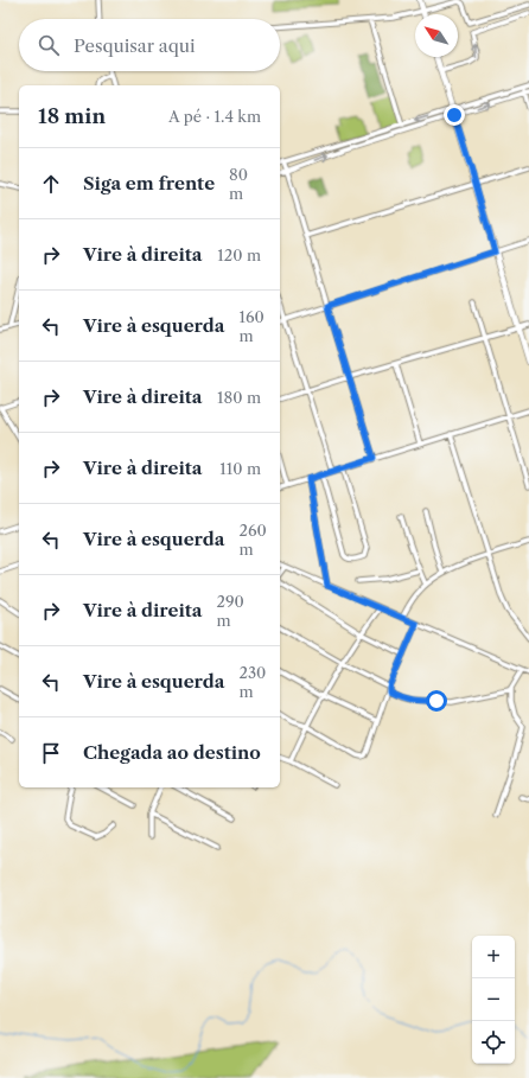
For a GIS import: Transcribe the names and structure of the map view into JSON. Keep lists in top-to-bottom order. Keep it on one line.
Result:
{"north":"top left","page":{"search":"Pesquisar aqui","heading":["18 min","A pé · 1.4 km"],"list":[["Siga em frente","80 m"],["Vire à direita","120 m"],["Vire à esquerda","160 m"],["Vire à direita","180 m"],["Vire à direita","110 m"],["Vire à esquerda","260 m"],["Vire à direita","290 m"],["Vire à esquerda","230 m"],"Chegada ao destino"],"map_buttons":["+","−"]}}
